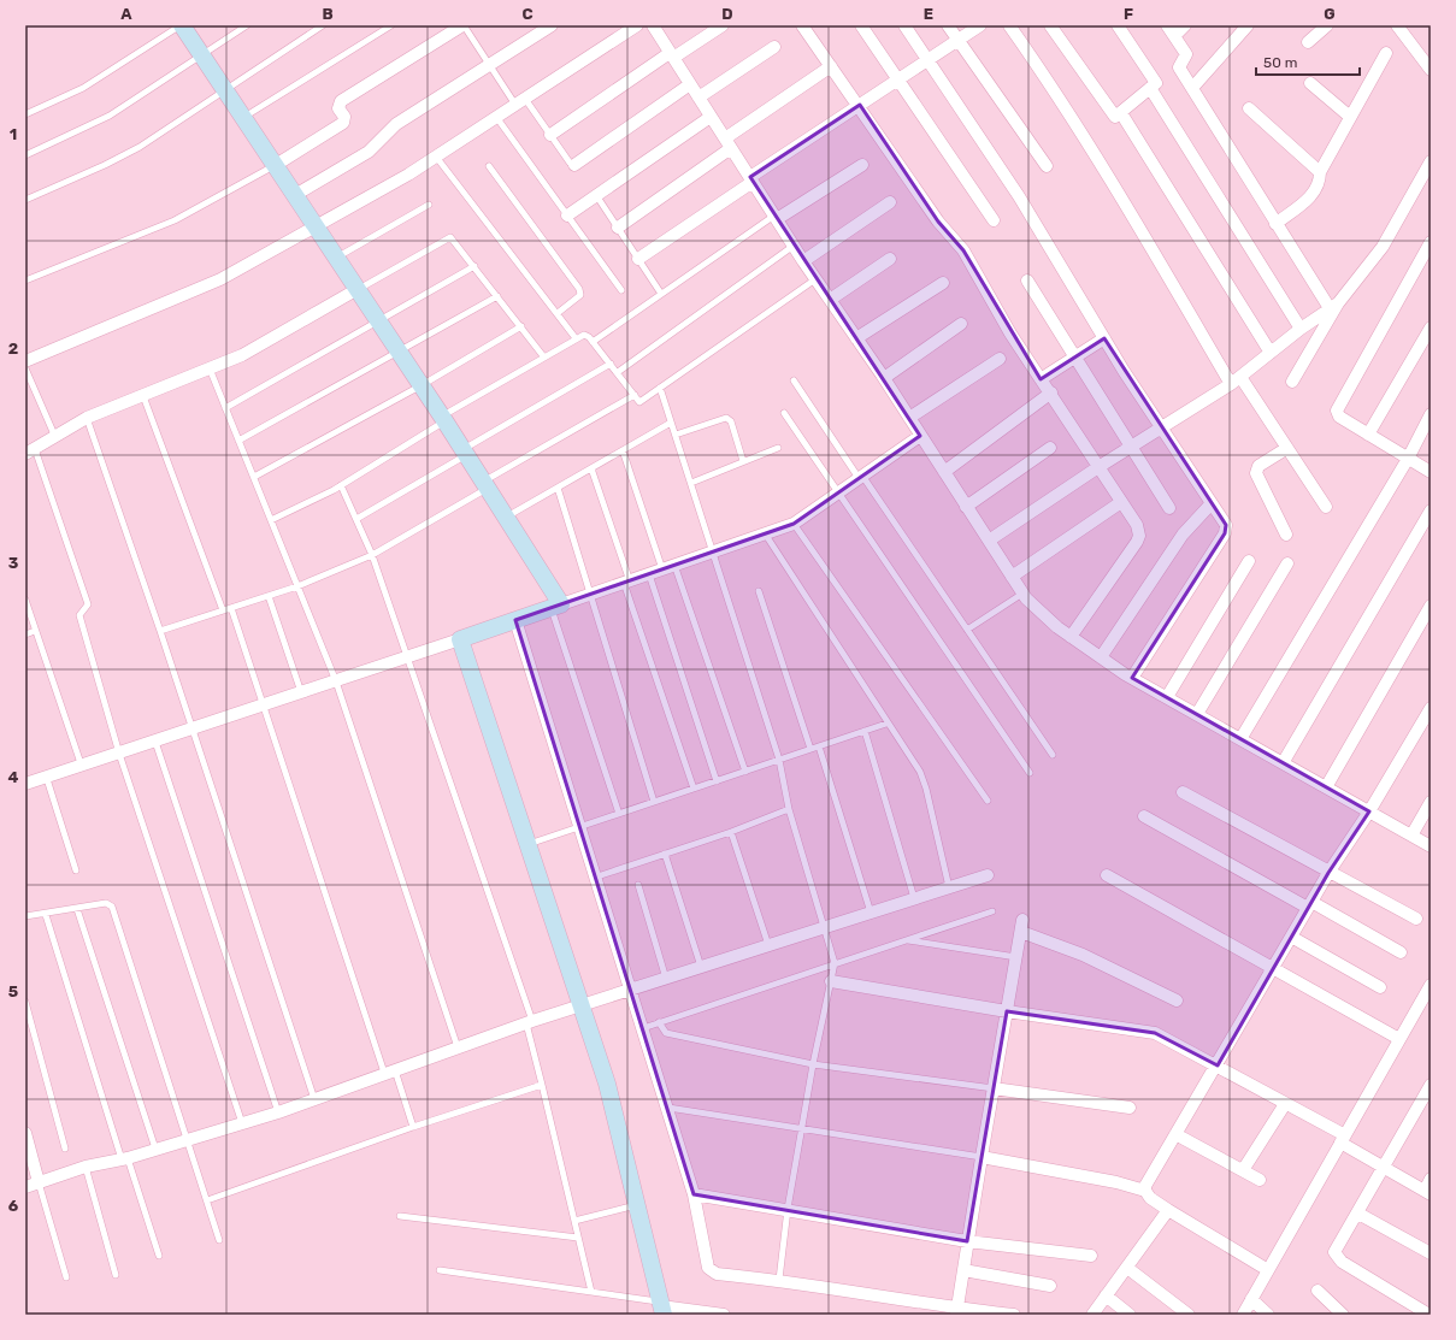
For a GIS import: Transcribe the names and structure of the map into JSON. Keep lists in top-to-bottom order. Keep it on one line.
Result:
{"scale_bar":"50 m","grid":{"columns":["A","B","C","D","E","F","G"],"rows":["1","2","3","4","5","6"]}}
